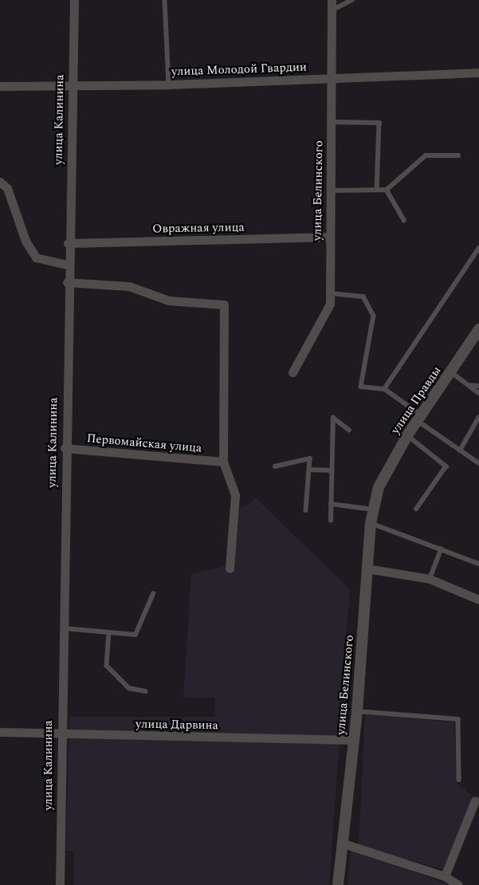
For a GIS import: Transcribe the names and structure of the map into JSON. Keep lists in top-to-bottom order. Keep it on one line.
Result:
{"streets":{"street":["улица Молодой Гвардии","улица Калинина","улица Белинского","Овражная улица","улица Правды","Первомайская улица","улица Дарвина"]},"crossings":[["улица Молодой Гвардии","улица Калинина"],["улица Молодой Гвардии","улица Белинского"],["улица Калинина","Овражная улица"],["улица Калинина","Первомайская улица"],["улица Калинина","улица Дарвина"],["улица Белинского","Овражная улица"],["улица Белинского","улица Правды"],["улица Белинского","улица Дарвина"]]}
